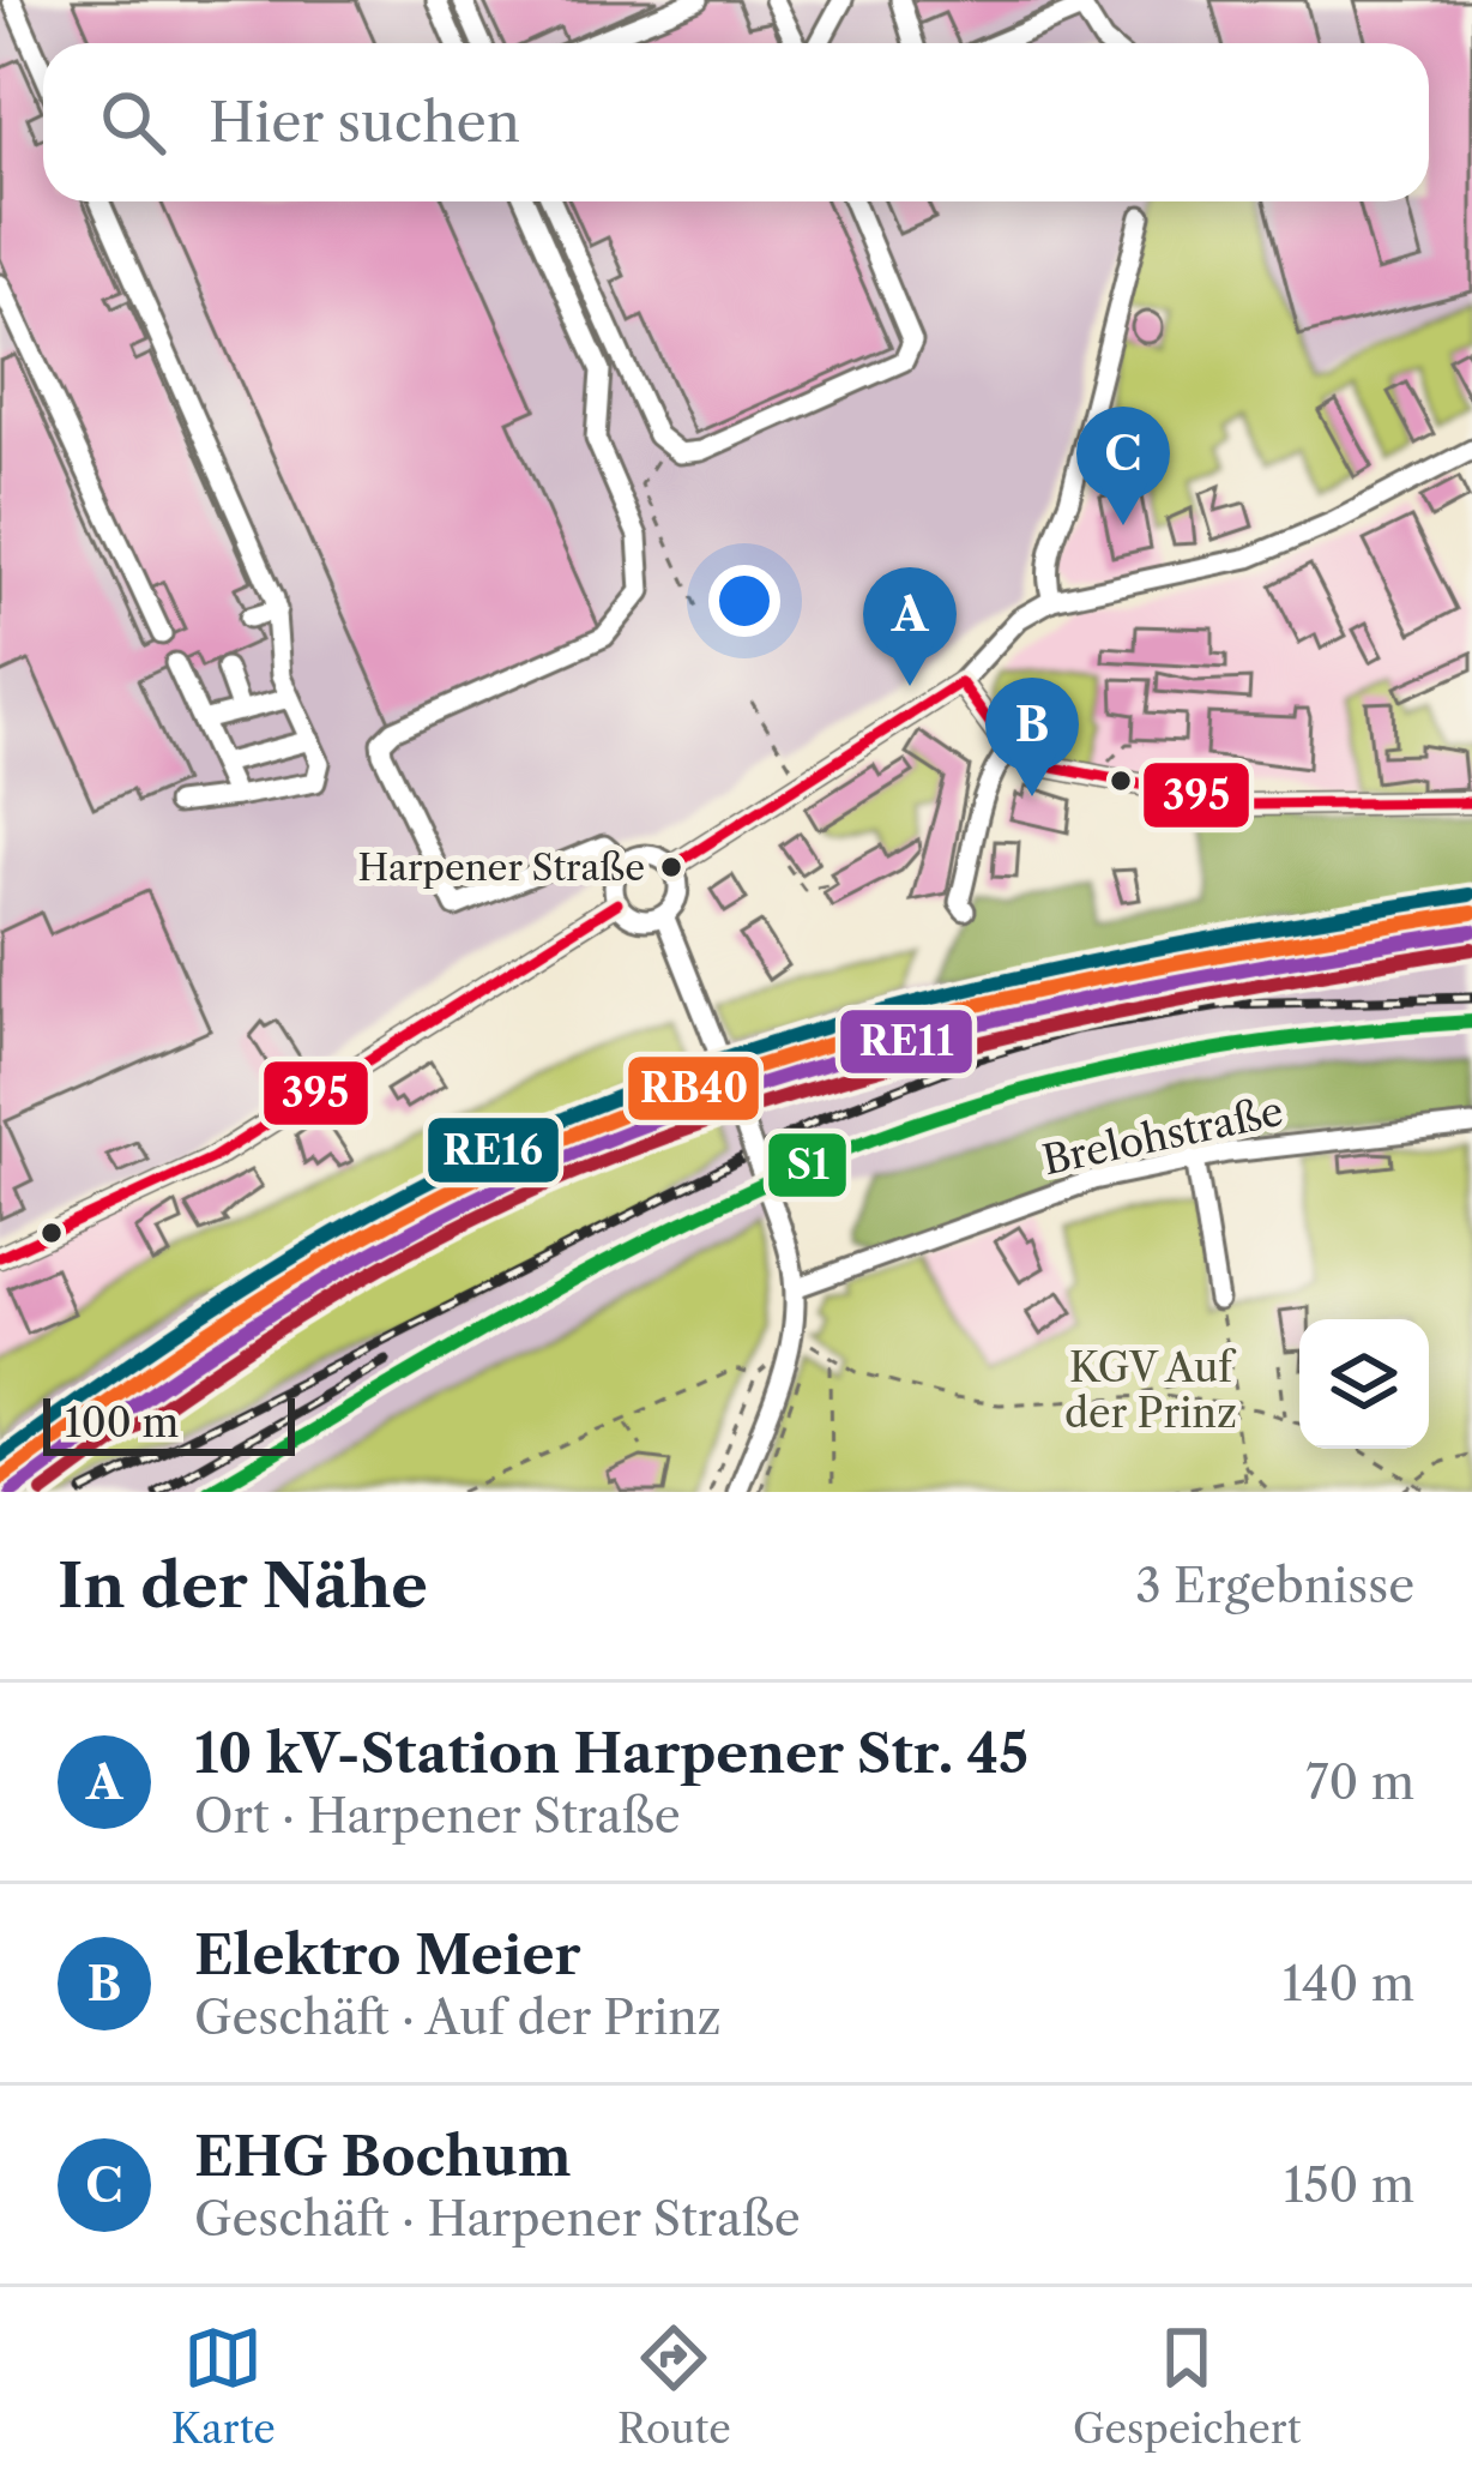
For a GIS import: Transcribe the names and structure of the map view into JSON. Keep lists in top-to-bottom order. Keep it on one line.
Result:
{"streets":{"street":["Brelohstraße"]},"parks":["KGV Auf der Prinz"],"places":["Harpener Straße"],"lines":["transit line 395","transit line RE16","transit line RB40","transit line RE11","transit line S1"],"scale_bar":"100 m","page":{"search":"Hier suchen","pins":["C","A","B"],"scale":"100 m","heading":["In der Nähe","3 Ergebnisse"],"list":[{"mark":"A","name":"10 kV-Station Harpener Str. 45","note":"Ort · Harpener Straße","value":"70 m"},{"mark":"B","name":"Elektro Meier","note":"Geschäft · Auf der Prinz","value":"140 m"},{"mark":"C","name":"EHG Bochum","note":"Geschäft · Harpener Straße","value":"150 m"}],"nav":["Karte","Route","Gespeichert"]}}
